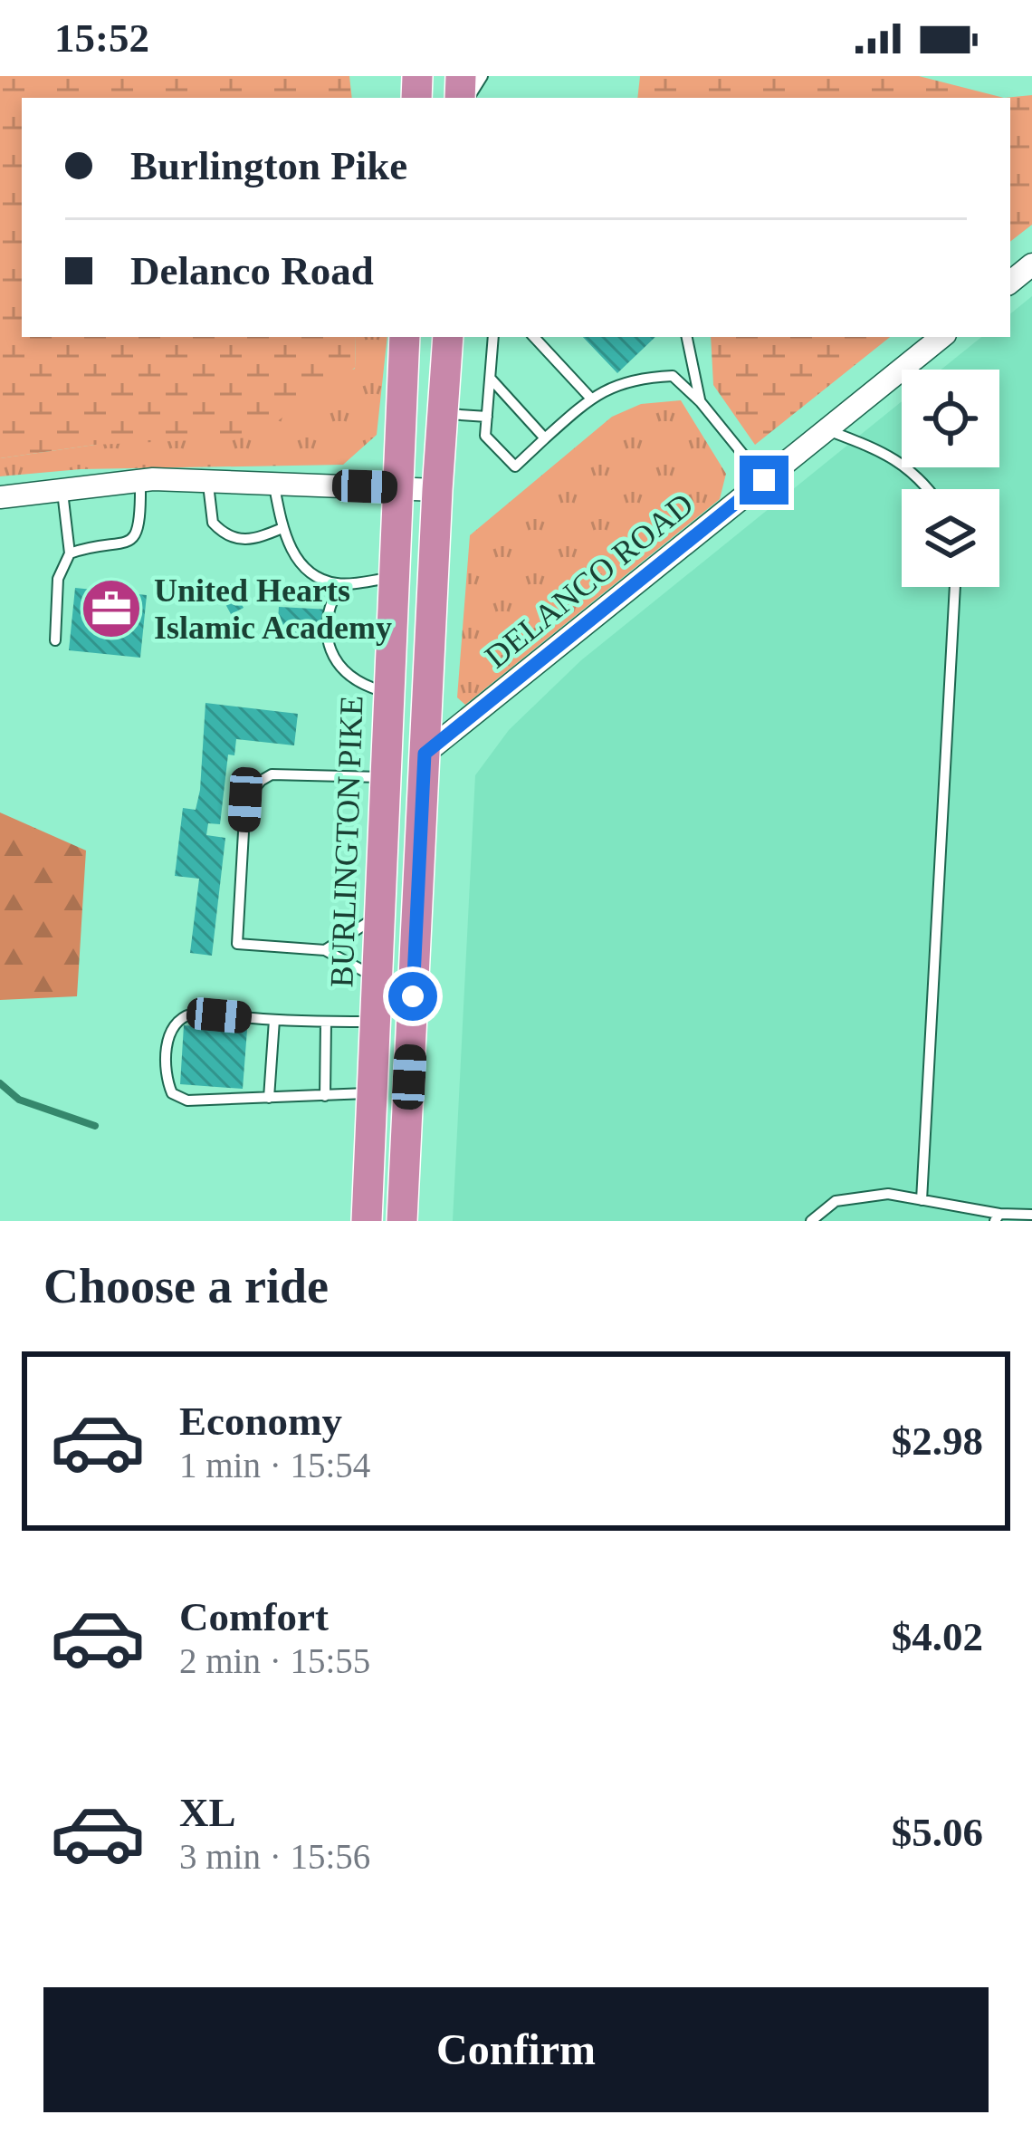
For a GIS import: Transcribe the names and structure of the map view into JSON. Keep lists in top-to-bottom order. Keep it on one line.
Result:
{"streets":{"highway":["BURLINGTON PIKE"],"street":["DELANCO ROAD"]},"places":{"office":["United Hearts Islamic Academy"]},"page":{"status":"15:52","banner":["Burlington Pike","Delanco Road"],"heading":"Choose a ride","list":[{"name":"Economy","note":"1 min · 15:54","value":"$2.98"},{"name":"Comfort","note":"2 min · 15:55","value":"$4.02"},{"name":"XL","note":"3 min · 15:56","value":"$5.06"}],"buttons":"Confirm"}}
